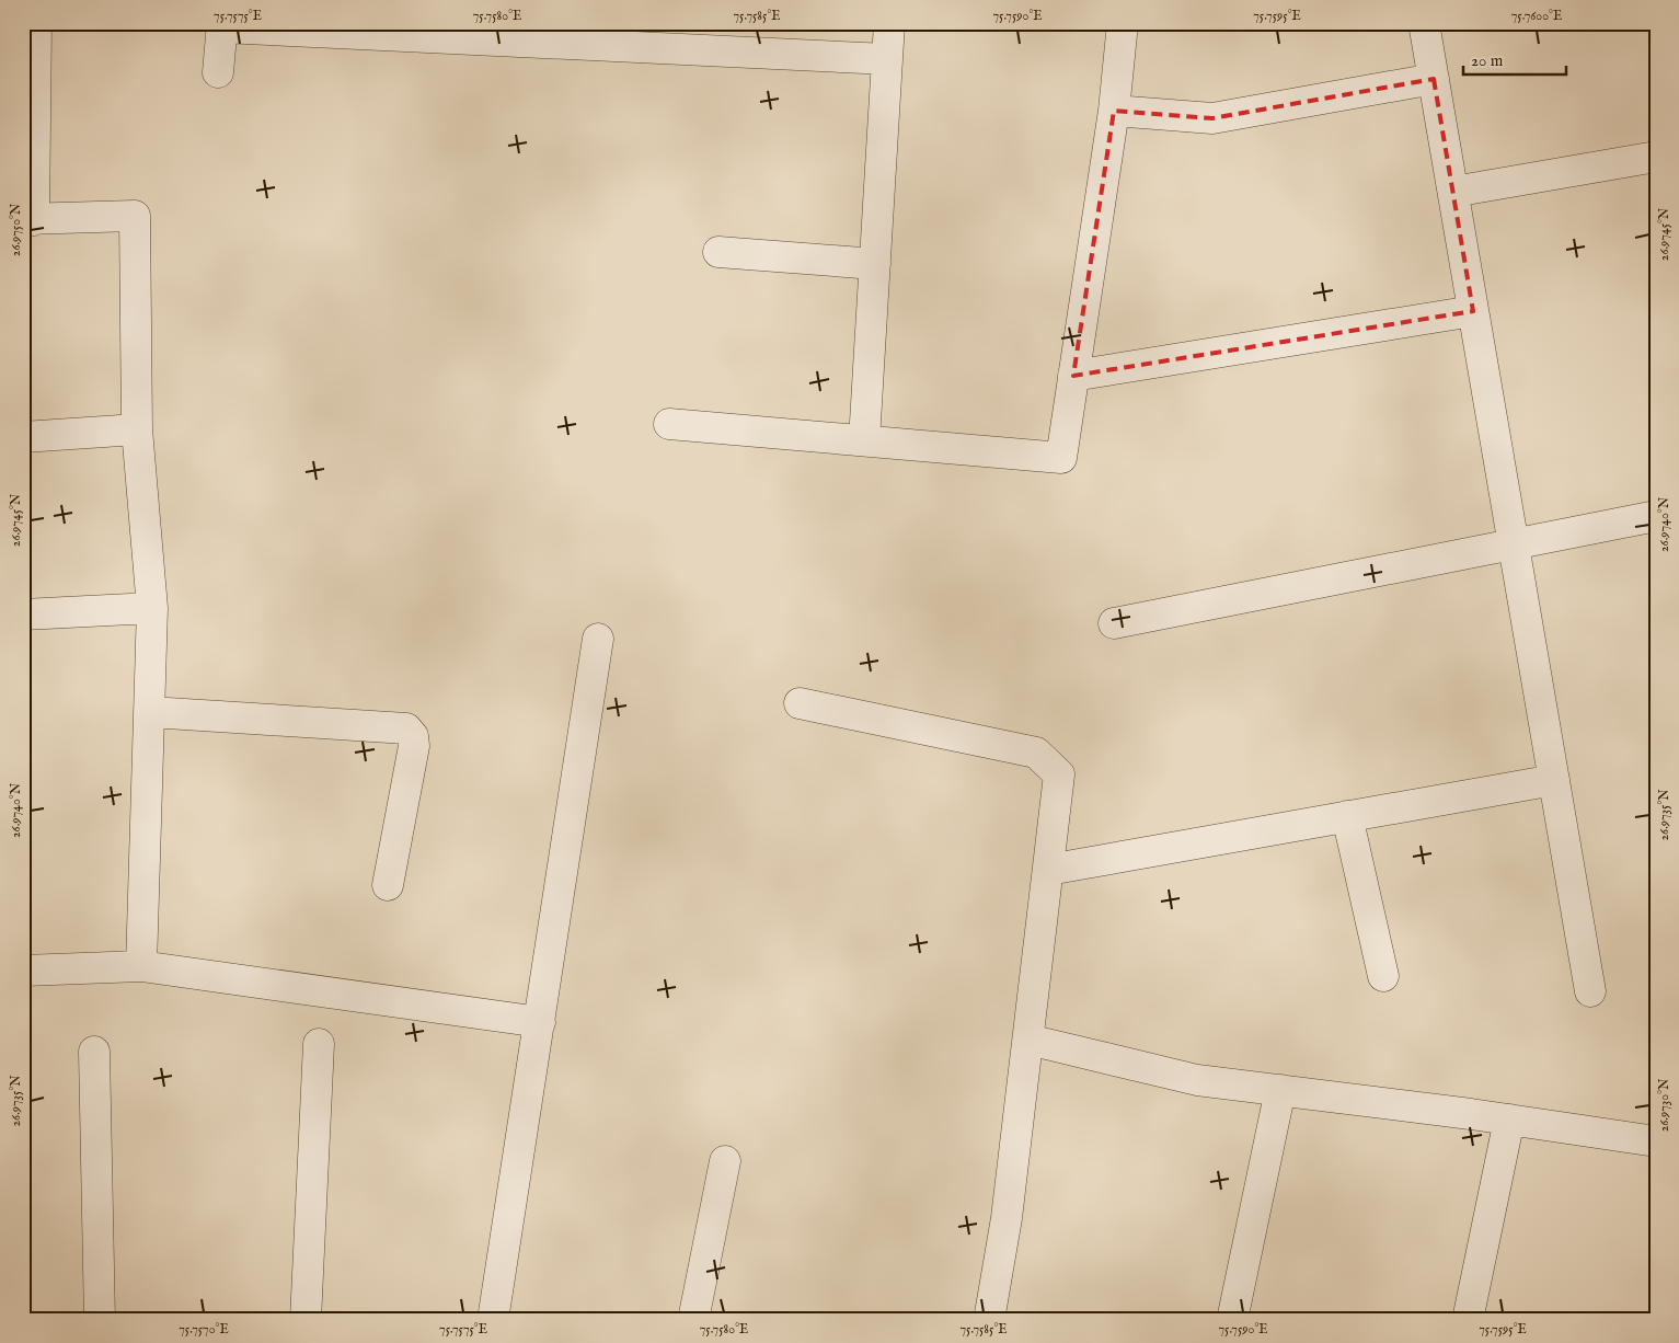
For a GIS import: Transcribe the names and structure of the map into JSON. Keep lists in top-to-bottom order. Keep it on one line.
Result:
{"scale_bar":"20 m","coordinates":["75.7575°E","75.7580°E","75.7585°E","75.7590°E","75.7595°E","75.7600°E","26.9750°N","26.9745°N","26.9740°N","26.9735°N","26.9730°N","75.7570°E"]}
